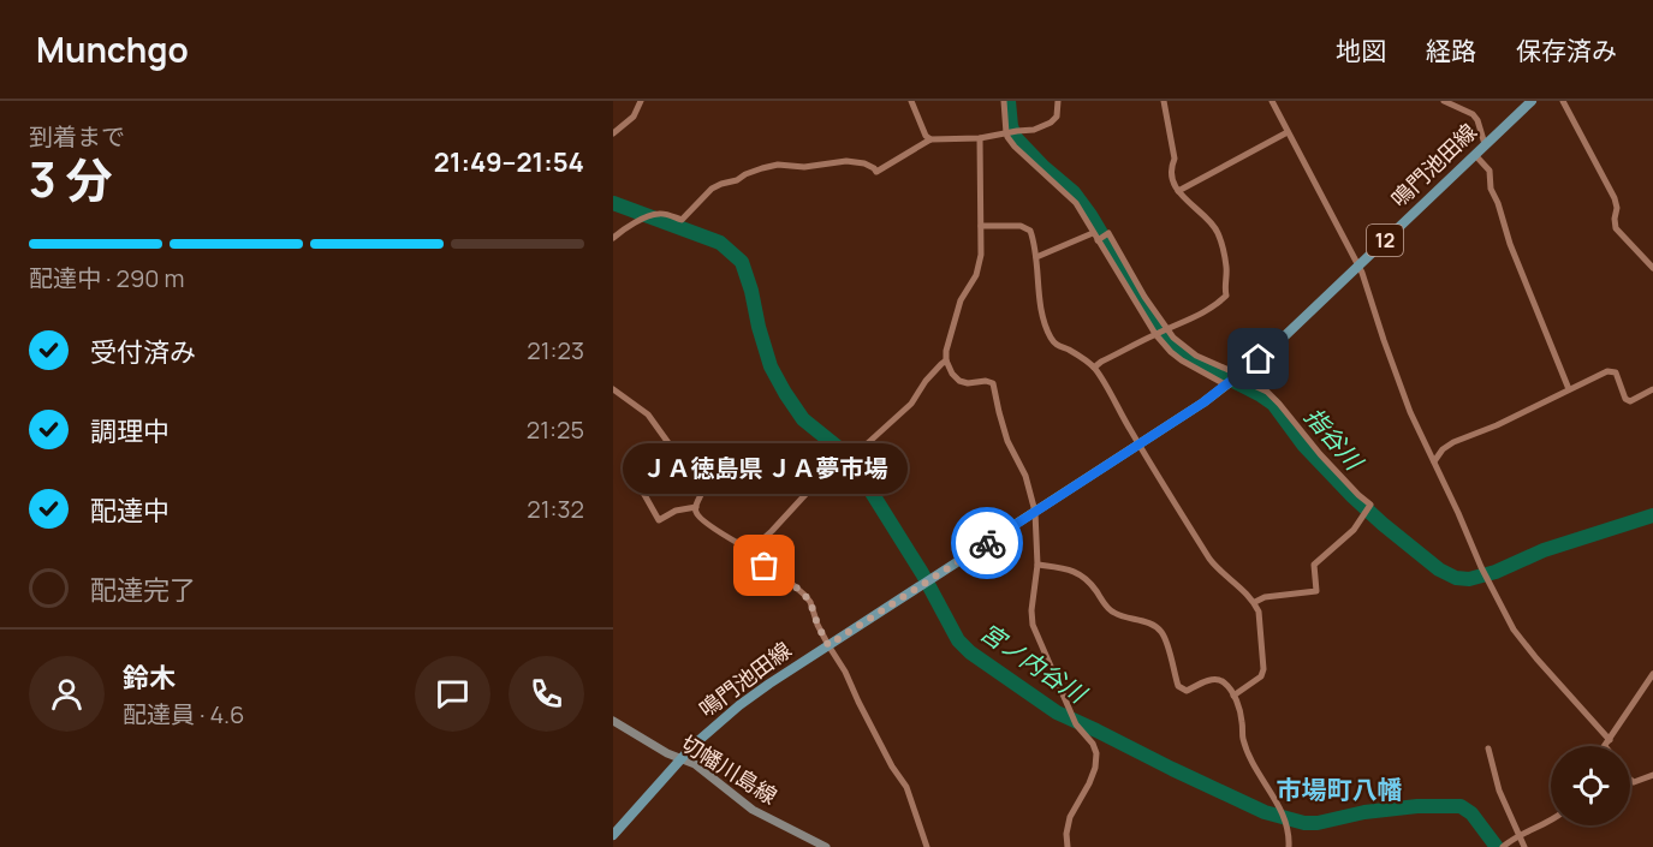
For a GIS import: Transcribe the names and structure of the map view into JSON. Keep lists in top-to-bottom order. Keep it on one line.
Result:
{"streets":{"main road":["鳴門池田線","12","切幡川島線"]},"crossings":[["鳴門池田線","切幡川島線"]],"districts":["市場町八幡"],"water":["指谷川","宮ノ内谷川"],"places":["ＪＡ徳島県 ＪＡ夢市場"],"page":{"header":"Munchgo","nav":["地図","経路","保存済み"],"heading":["3 分","到着まで","21:49–21:54"],"panel":["鈴木","配達員 · 4.6"],"bar":"配達中 · 290 m","list":[["受付済み","21:23"],["調理中","21:25"],["配達中","21:32"],"配達完了"],"bubble":"ＪＡ徳島県 ＪＡ夢市場"}}
